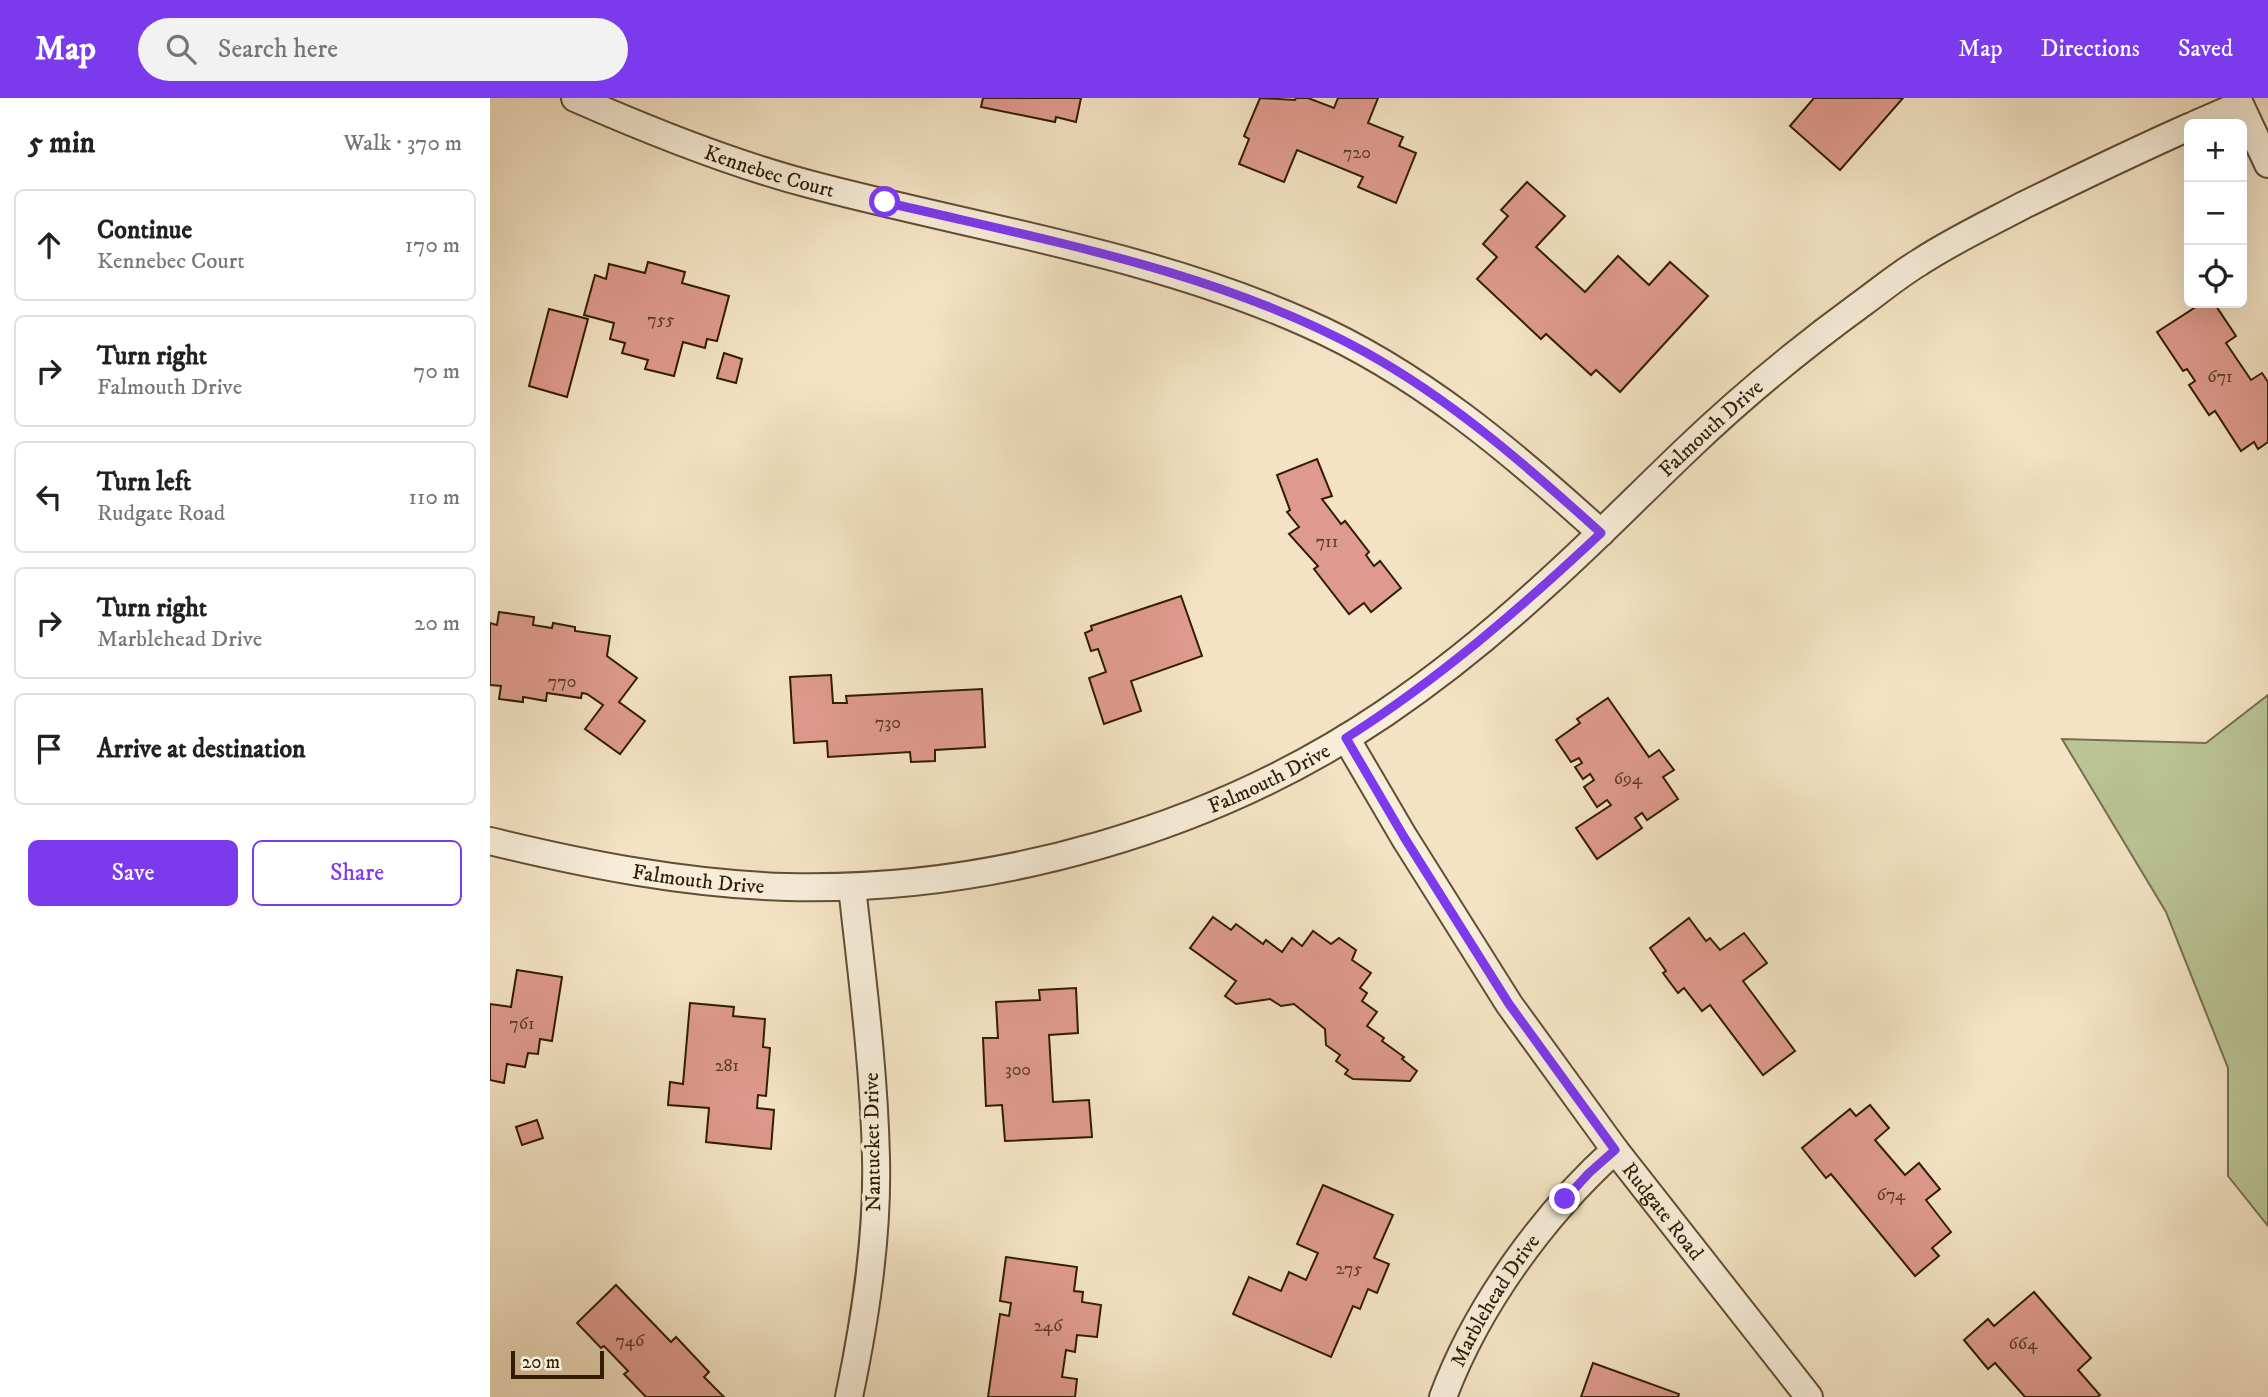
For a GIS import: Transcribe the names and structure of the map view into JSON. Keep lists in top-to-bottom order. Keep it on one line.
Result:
{"streets":{"street":["Kennebec Court","Falmouth Drive","Nantucket Drive","Rudgate Road","Marblehead Drive"]},"crossings":[["Kennebec Court","Falmouth Drive"],["Falmouth Drive","Nantucket Drive"],["Falmouth Drive","Rudgate Road"],["Rudgate Road","Marblehead Drive"]],"house_numbers":["720","755","671","711","770","730","694","761","281","300","674","275","246","746","664"],"scale_bar":"20 m","page":{"header":"Map","search":"Search here","nav":["Map","Directions","Saved"],"heading":["5 min","Walk · 370 m"],"map_buttons":["+","−"],"list":[["Continue","Kennebec Court","170 m"],["Turn right","Falmouth Drive","70 m"],["Turn left","Rudgate Road","110 m"],["Turn right","Marblehead Drive","20 m"],"Arrive at destination"],"buttons":["Save","Share"],"scale":"20 m"}}
